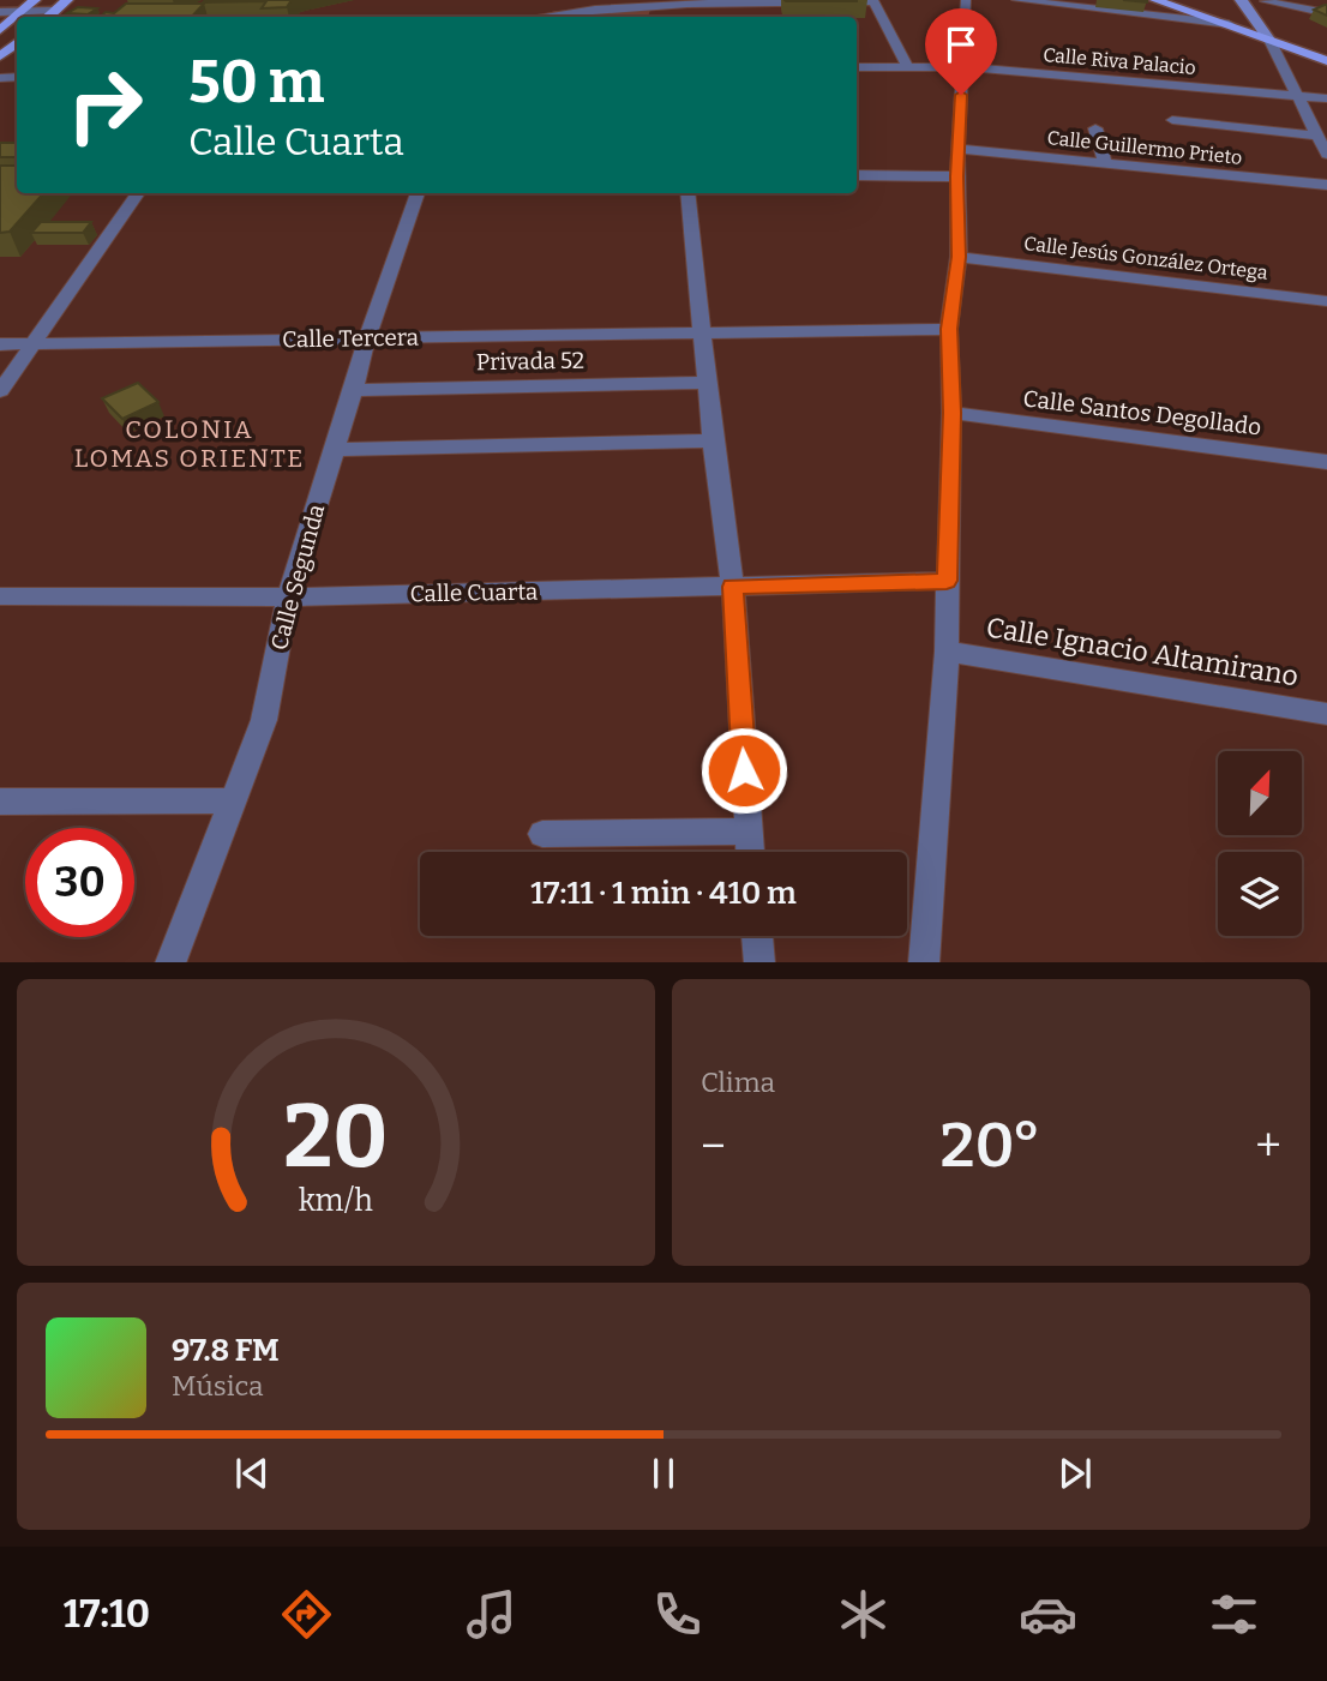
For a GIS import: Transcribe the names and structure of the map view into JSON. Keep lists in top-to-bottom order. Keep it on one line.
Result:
{"streets":{"street":["Calle Riva Palacio","Calle Guillermo Prieto","Calle Jesús González Ortega","Calle Tercera","Privada 52","Calle Santos Degollado","Calle Segunda","Calle Cuarta","Calle Ignacio Altamirano"]},"crossings":[["Calle Tercera","Calle Segunda"],["Privada 52","Calle Segunda"],["Calle Segunda","Calle Cuarta"]],"districts":["COLONIA LOMAS ORIENTE"],"north":"top right","page":{"turn":["50 m","Calle Cuarta"],"limit":"30","trip":"17:11 · 1 min · 410 m","tile":"Clima","heat":["−","20°","+"],"song":["97.8 FM","Música"],"tabs":"17:10","gauge":["20","km/h"]}}
